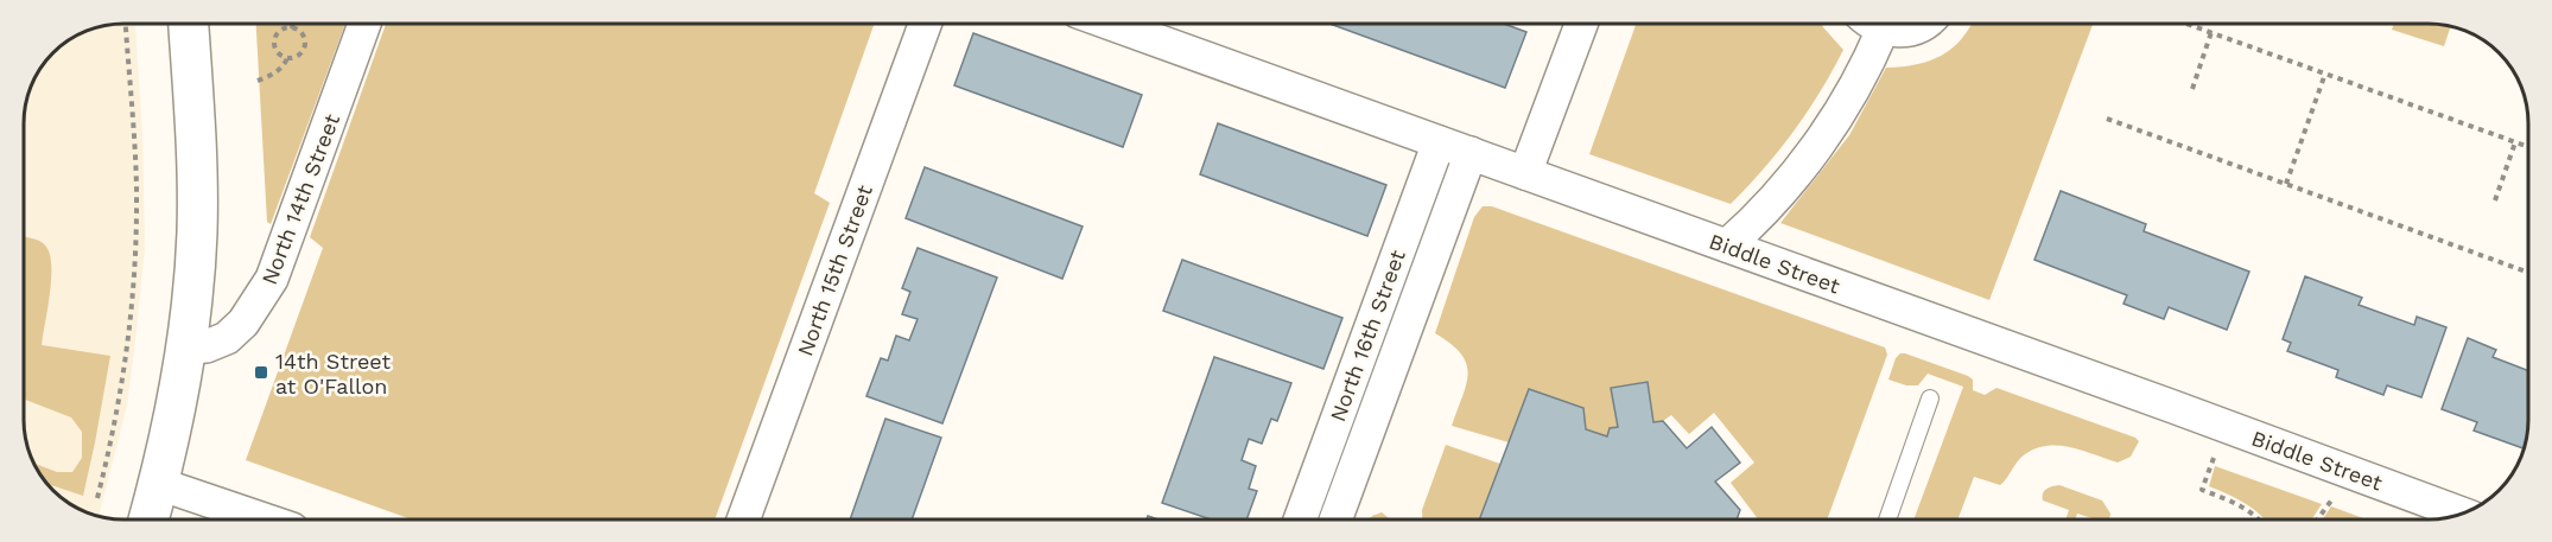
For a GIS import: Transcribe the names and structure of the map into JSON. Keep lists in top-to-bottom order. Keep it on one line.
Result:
{"streets":{"street":["North 14th Street","Biddle Street","North 15th Street","North 16th Street"]},"crossings":[["Biddle Street","North 16th Street"]],"places":{"transit":["14th Street at O'Fallon"]}}
